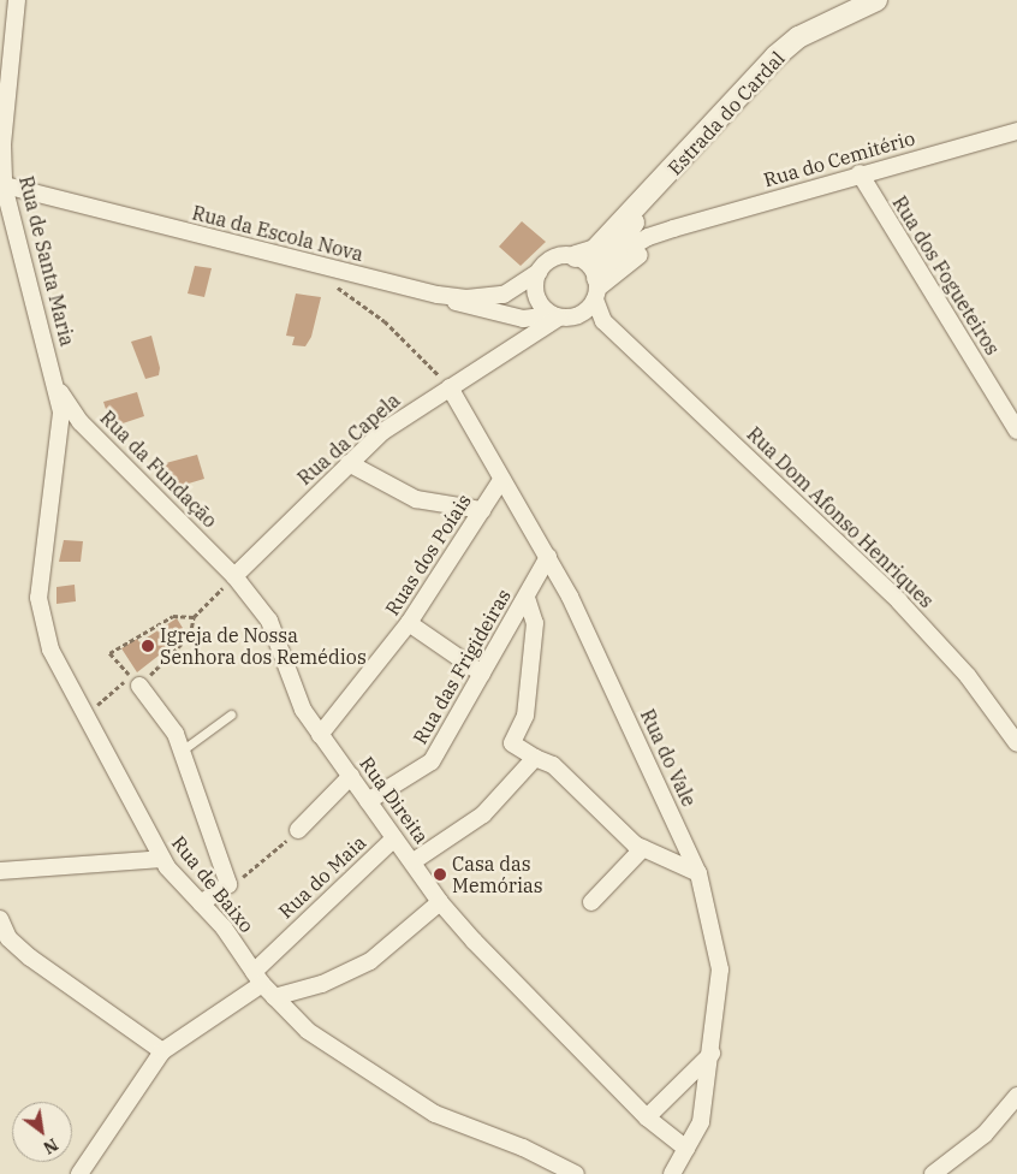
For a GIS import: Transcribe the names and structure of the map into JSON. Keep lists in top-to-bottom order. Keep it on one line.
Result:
{"streets":{"street":["Estrada do Cardal","Rua do Cemitério","Rua da Escola Nova","Rua de Santa Maria","Rua dos Fogueteiros","Rua da Capela","Rua da Fundação","Rua Dom Afonso Henriques","Ruas dos Poíais","Rua das Frigideiras","Rua do Vale","Rua Direita","Rua do Maia","Rua de Baixo"]},"crossings":[["Estrada do Cardal","Rua do Cemitério"],["Estrada do Cardal","Rua da Escola Nova"],["Estrada do Cardal","Rua da Capela"],["Estrada do Cardal","Rua Dom Afonso Henriques"],["Rua do Cemitério","Rua da Escola Nova"],["Rua do Cemitério","Rua dos Fogueteiros"],["Rua do Cemitério","Rua da Capela"],["Rua do Cemitério","Rua Dom Afonso Henriques"],["Rua da Escola Nova","Rua de Santa Maria"],["Rua da Escola Nova","Rua da Capela"],["Rua da Escola Nova","Rua Dom Afonso Henriques"],["Rua de Santa Maria","Rua da Fundação"],["Rua de Santa Maria","Rua de Baixo"],["Rua da Capela","Rua da Fundação"],["Rua da Capela","Rua Dom Afonso Henriques"],["Rua da Capela","Rua do Vale"],["Rua da Capela","Rua Direita"],["Rua da Fundação","Rua Direita"],["Rua da Fundação","Rua de Baixo"],["Ruas dos Poíais","Rua do Vale"],["Ruas dos Poíais","Rua Direita"],["Rua das Frigideiras","Rua do Vale"],["Rua das Frigideiras","Rua Direita"],["Rua do Vale","Rua Direita"],["Rua Direita","Rua do Maia"],["Rua do Maia","Rua de Baixo"]],"places":["Igreja de Nossa Senhora dos Remédios","Casa das Memórias"],"north":"bottom right"}
